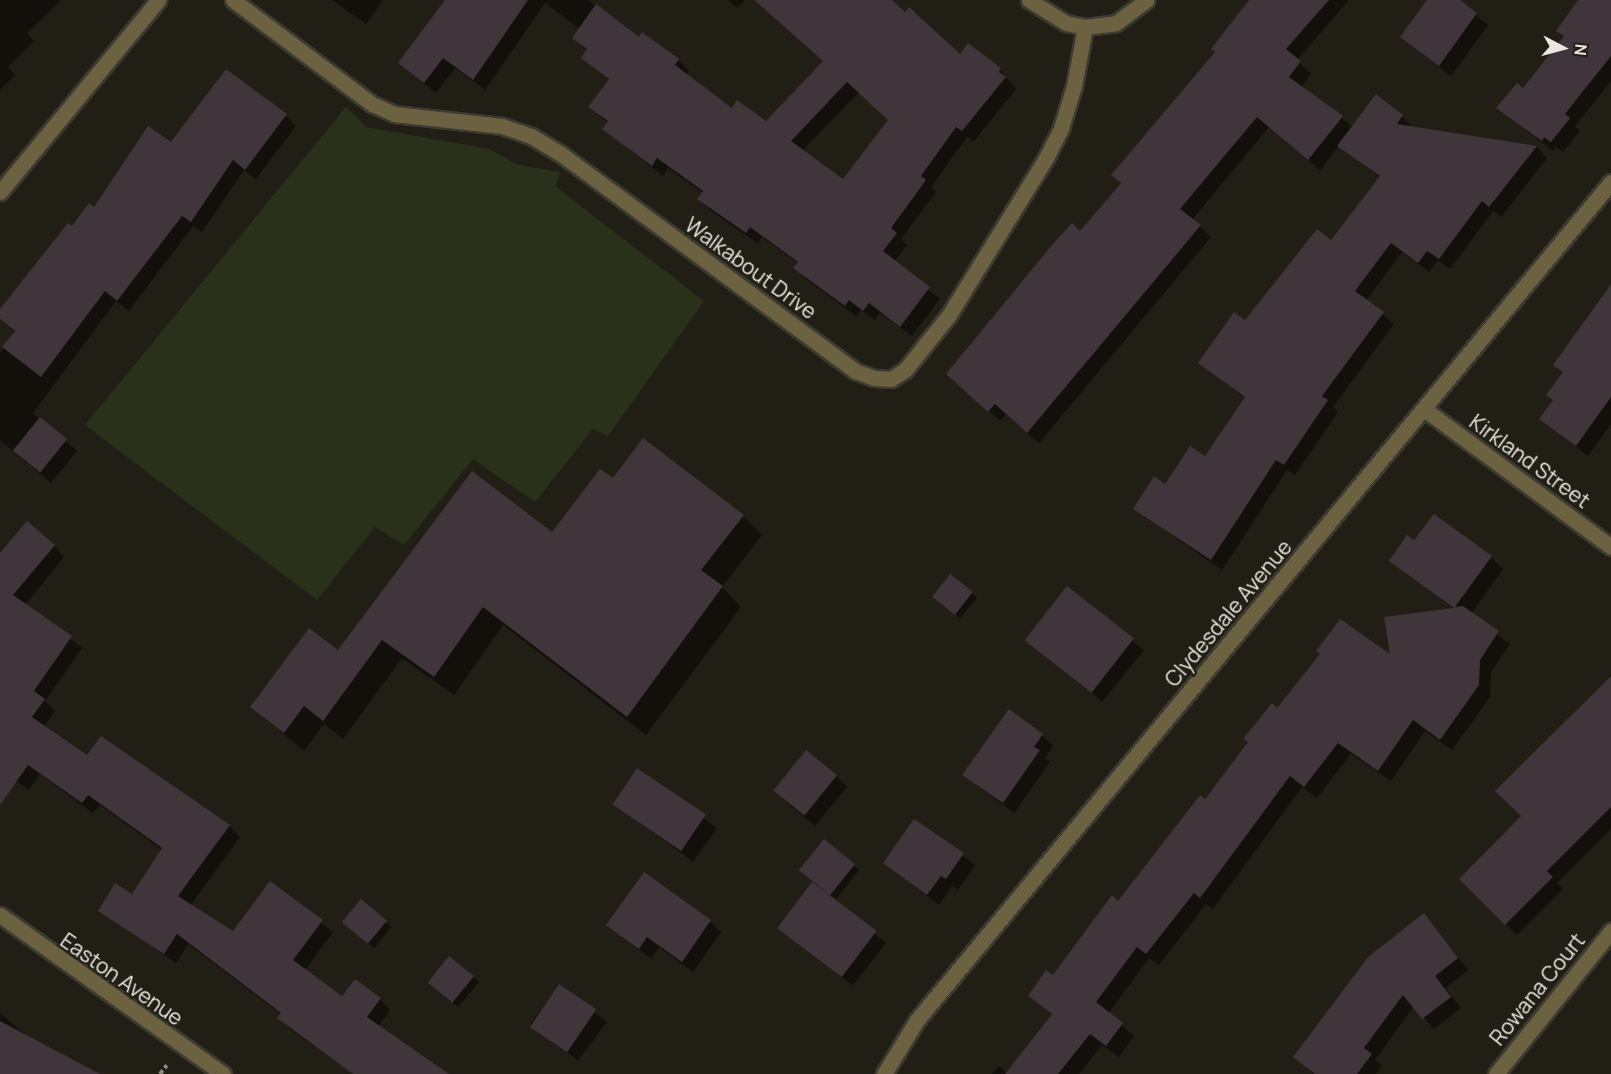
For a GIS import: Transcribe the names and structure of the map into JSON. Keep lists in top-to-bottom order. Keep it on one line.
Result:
{"streets":{"street":["Walkabout Drive","Kirkland Street","Clydesdale Avenue","Easton Avenue","Rowana Court"]},"crossings":[["Kirkland Street","Clydesdale Avenue"]],"north":"right"}
